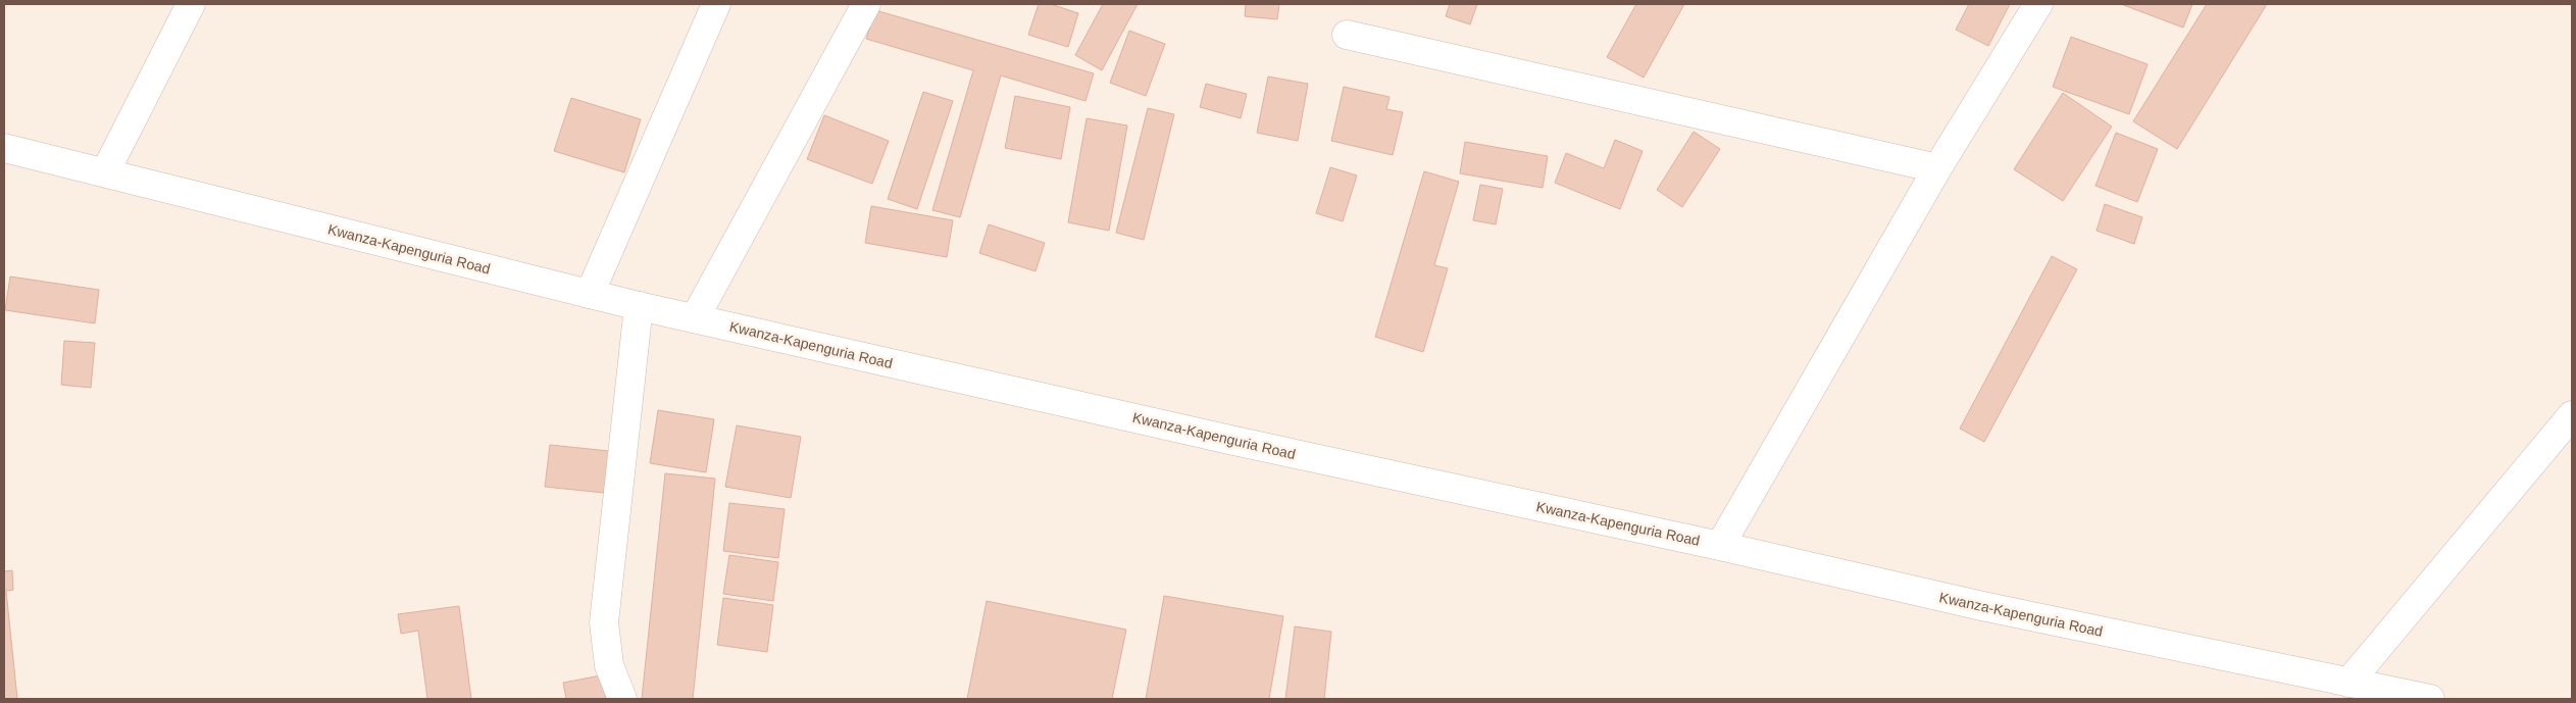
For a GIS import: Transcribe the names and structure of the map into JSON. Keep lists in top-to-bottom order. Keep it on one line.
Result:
{"streets":{"street":["Kwanza-Kapenguria Road"]}}
